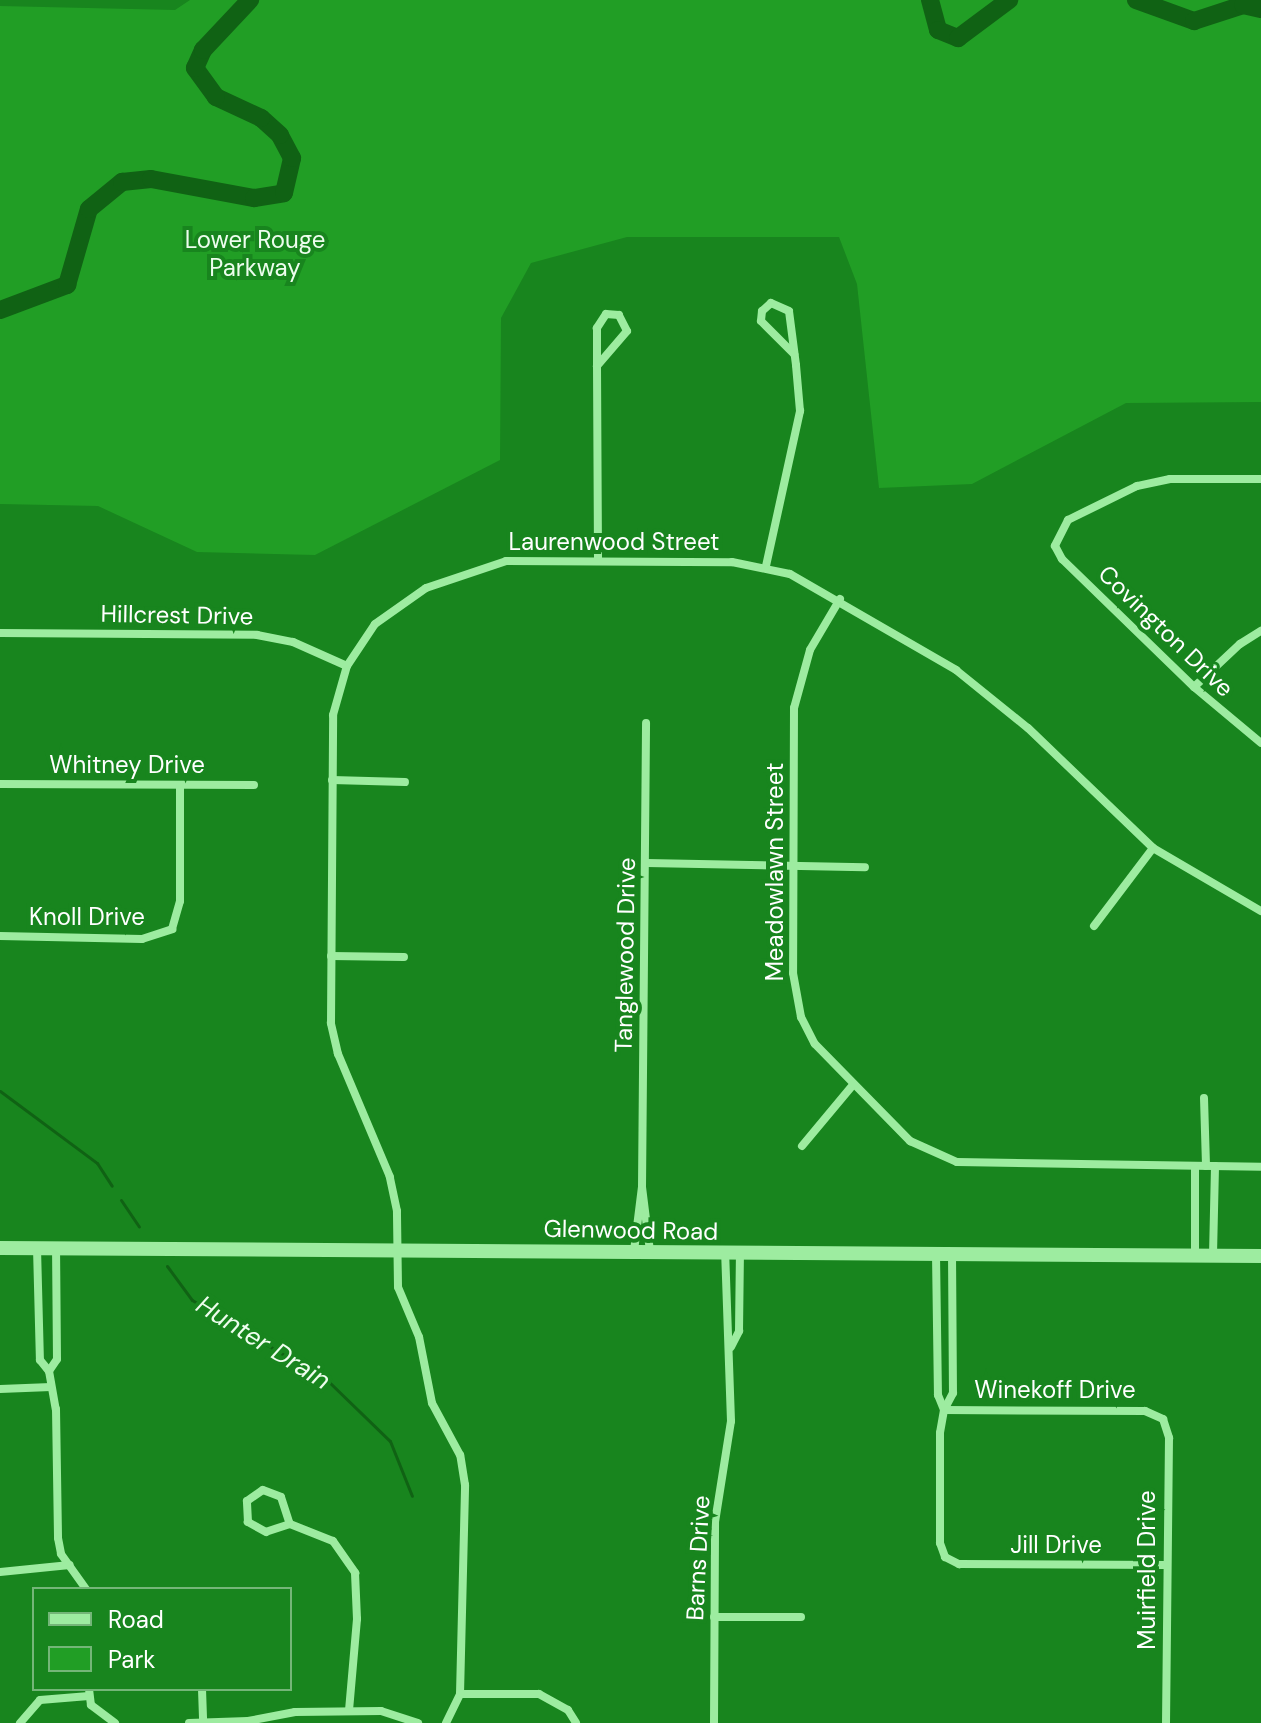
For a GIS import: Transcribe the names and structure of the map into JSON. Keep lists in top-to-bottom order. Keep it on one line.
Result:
{"streets":{"street":["Laurenwood Street","Hillcrest Drive","Covington Drive","Whitney Drive","Meadowlawn Street","Knoll Drive","Tanglewood Drive","Glenwood Road","Winekoff Drive","Jill Drive","Barns Drive","Muirfield Drive"]},"crossings":[["Laurenwood Street","Hillcrest Drive"],["Laurenwood Street","Meadowlawn Street"],["Laurenwood Street","Glenwood Road"],["Whitney Drive","Knoll Drive"],["Tanglewood Drive","Glenwood Road"],["Glenwood Road","Barns Drive"],["Winekoff Drive","Jill Drive"],["Winekoff Drive","Muirfield Drive"],["Jill Drive","Muirfield Drive"]],"water":["Hunter Drain"],"parks":["Lower Rouge Parkway"],"legend":["Road","Park"]}
